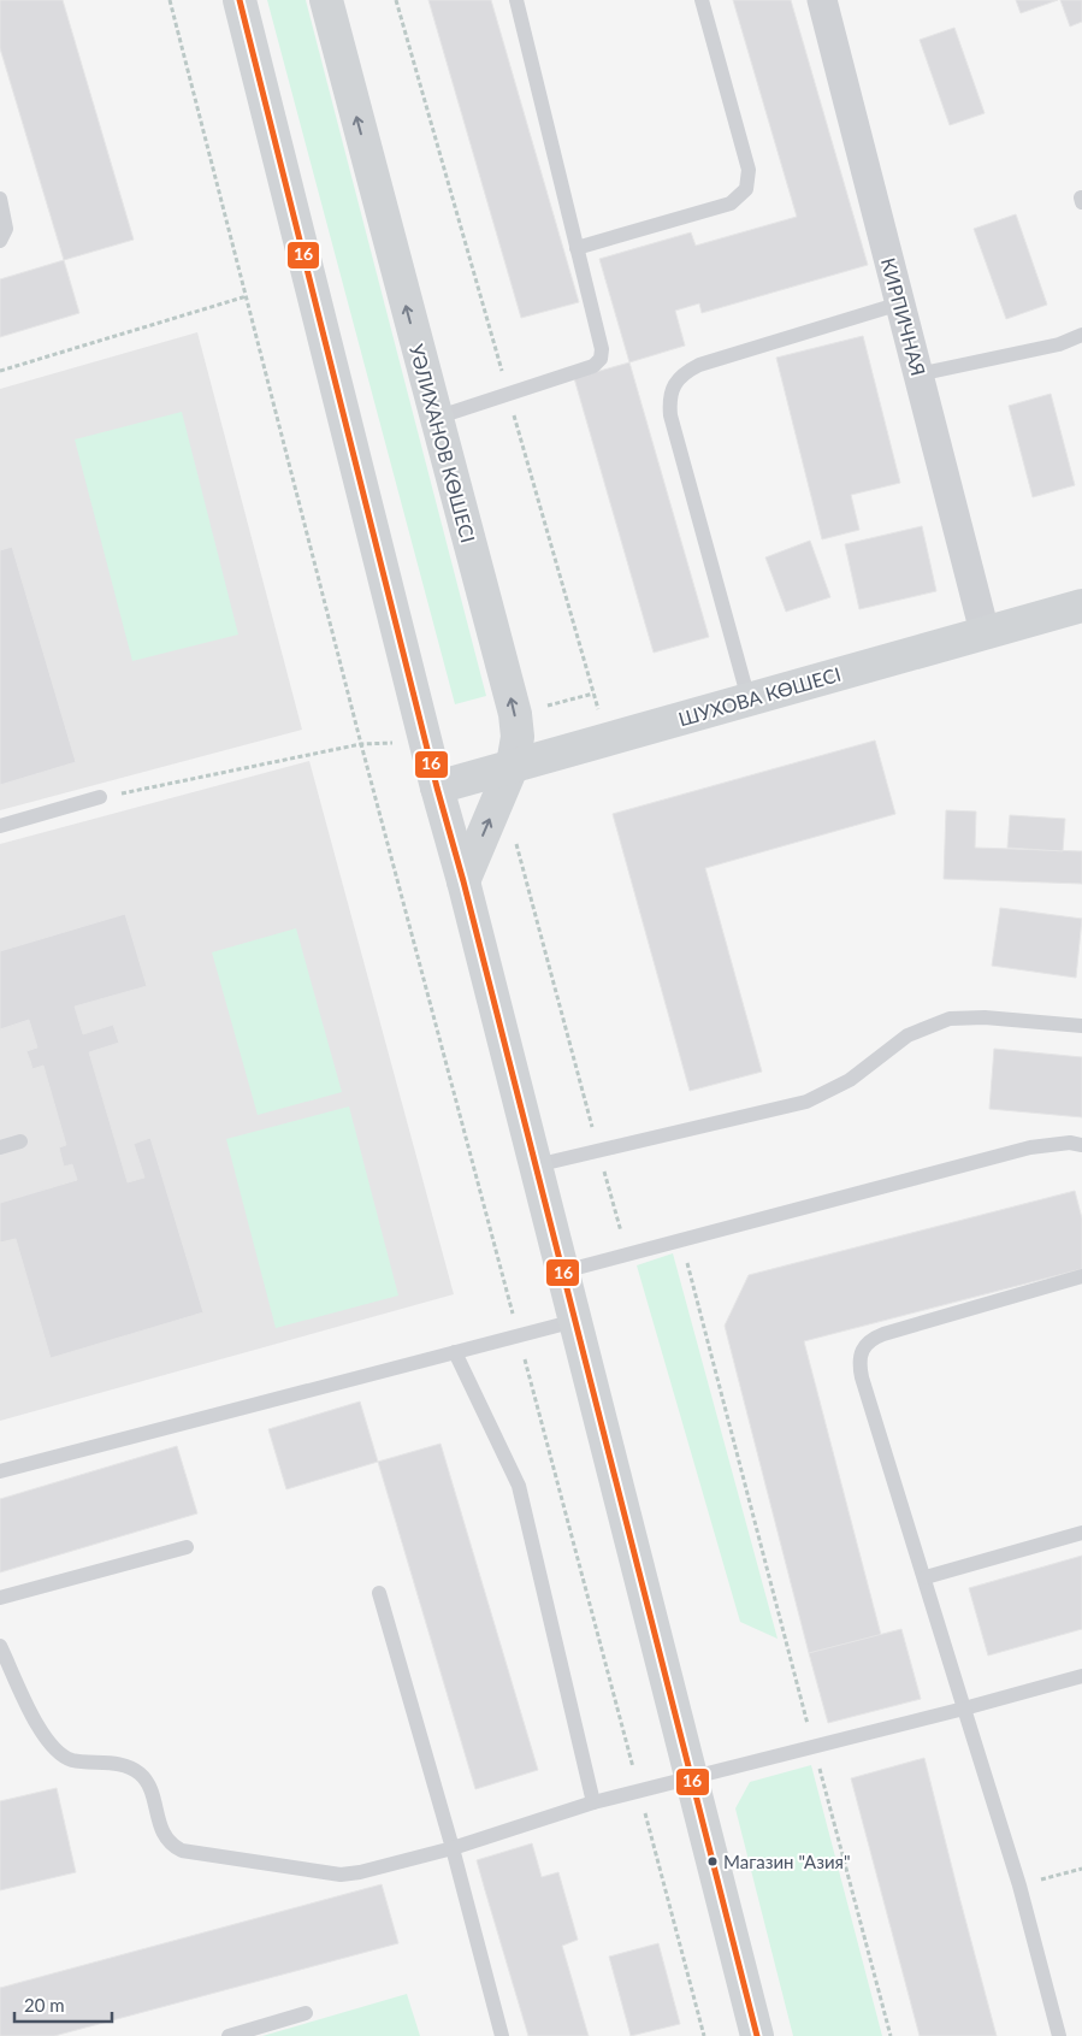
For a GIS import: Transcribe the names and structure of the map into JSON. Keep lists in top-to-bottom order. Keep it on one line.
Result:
{"streets":{"main road":["УӘЛИХАНОВ КӨШЕСІ","ШУХОВА КӨШЕСІ"],"street":["КИРПИЧНАЯ"]},"crossings":[["КИРПИЧНАЯ","ШУХОВА КӨШЕСІ"],["УӘЛИХАНОВ КӨШЕСІ","ШУХОВА КӨШЕСІ"]],"places":["Магазин \"Азия\""],"lines":["transit line 16"],"scale_bar":"20 m"}
